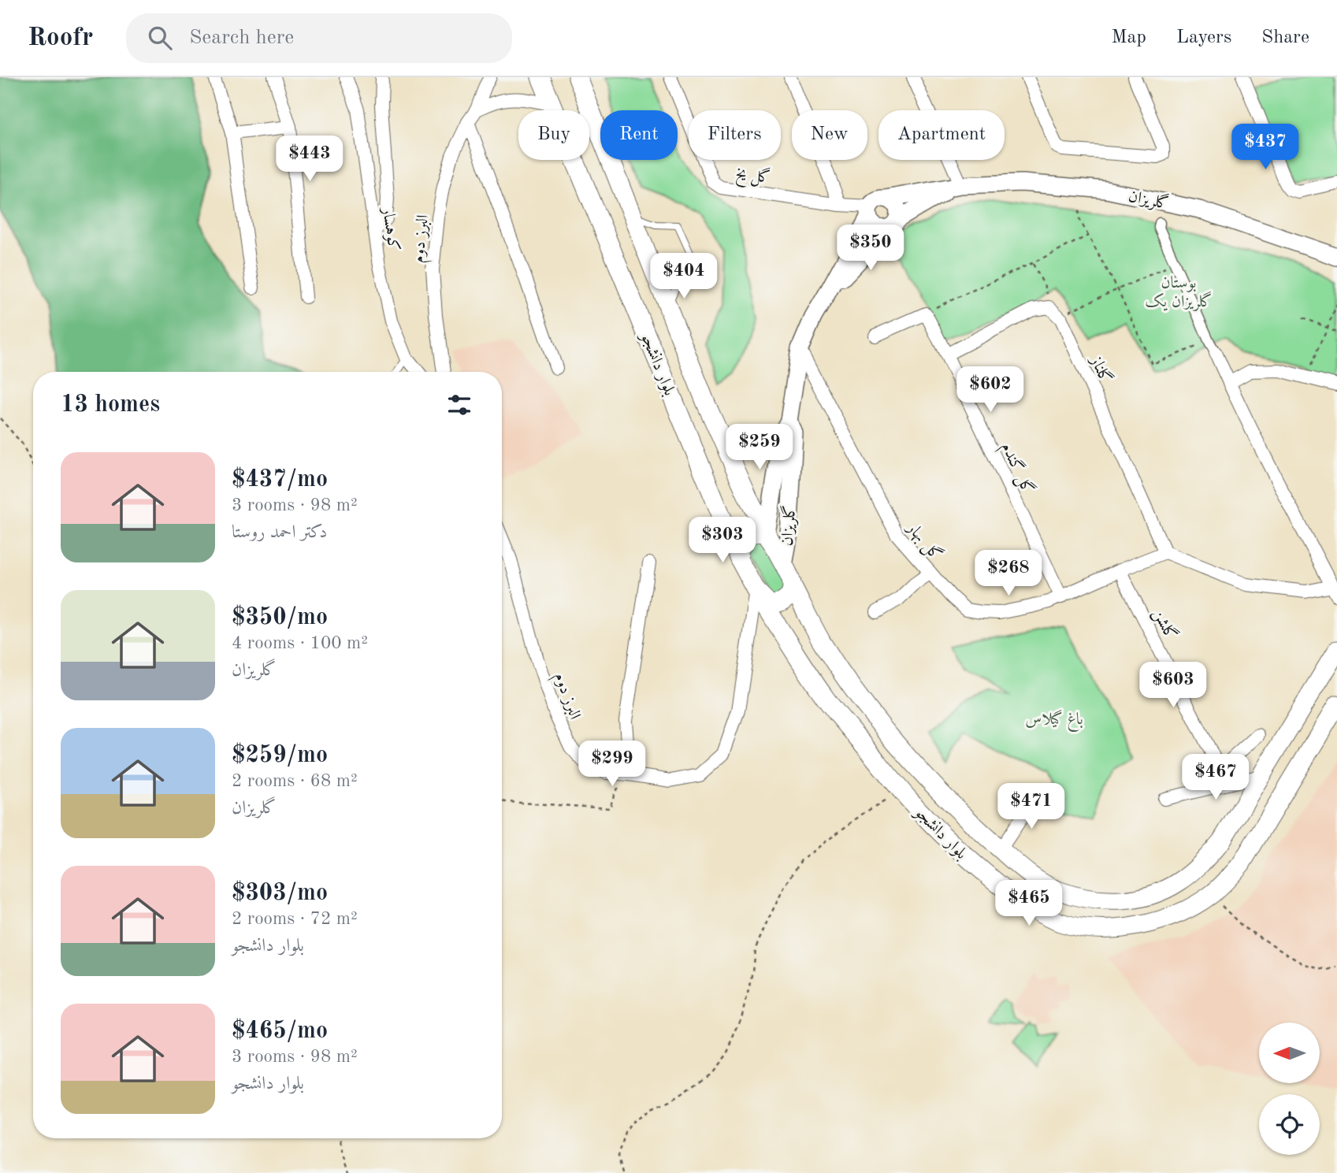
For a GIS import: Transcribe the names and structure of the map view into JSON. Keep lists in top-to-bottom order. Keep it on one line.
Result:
{"streets":{"main road":["بلوار دانشجو"],"street":["گل یخ","گلریزان","کوهسار","البرز دوم","گلناز","گل گندم","گل بهار","گلشن"]},"crossings":[["گل یخ","گلریزان"],["گلریزان","بلوار دانشجو"],["گلریزان","گل بهار"],["البرز دوم","بلوار دانشجو"],["گلناز","گل بهار"],["گل گندم","گل بهار"],["گل بهار","گلشن"]],"parks":["بوستان گلریزان یک","باغ گیلاس"],"north":"left","page":{"header":"Roofr","search":"Search here","nav":["Map","Layers","Share"],"chip":["Buy","Rent","Filters","New","Apartment"],"price":["$437","$443","$350","$404","$602","$259","$303","$268","$603","$299","$467","$471","$465"],"heading":"13 homes","list":[{"name":"$437/mo","note":"3 rooms · 98 m² · دکتر احمد روستا"},{"name":"$350/mo","note":"4 rooms · 100 m² · گلریزان"},{"name":"$259/mo","note":"2 rooms · 68 m² · گلریزان"},{"name":"$303/mo","note":"2 rooms · 72 m² · بلوار دانشجو"},{"name":"$465/mo","note":"3 rooms · 98 m² · بلوار دانشجو"}]}}
